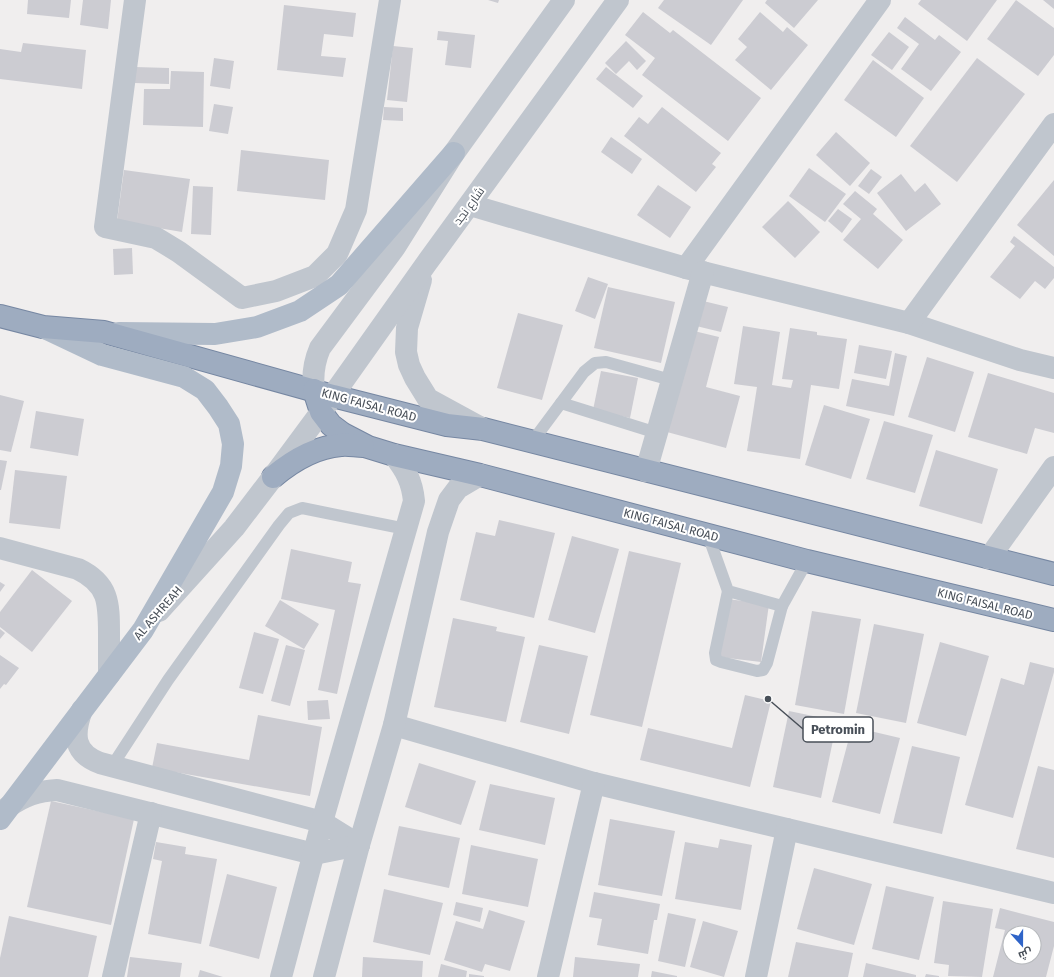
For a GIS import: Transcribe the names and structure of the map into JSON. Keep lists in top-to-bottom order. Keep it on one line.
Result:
{"streets":{"highway":["KING FAISAL ROAD"],"main road":["AL ASHREAH"],"street":["شارع نجد"]},"crossings":[["شارع نجد","KING FAISAL ROAD"],["شارع نجد","AL ASHREAH"],["KING FAISAL ROAD","AL ASHREAH"]],"places":["Petromin"],"north":"bottom"}
